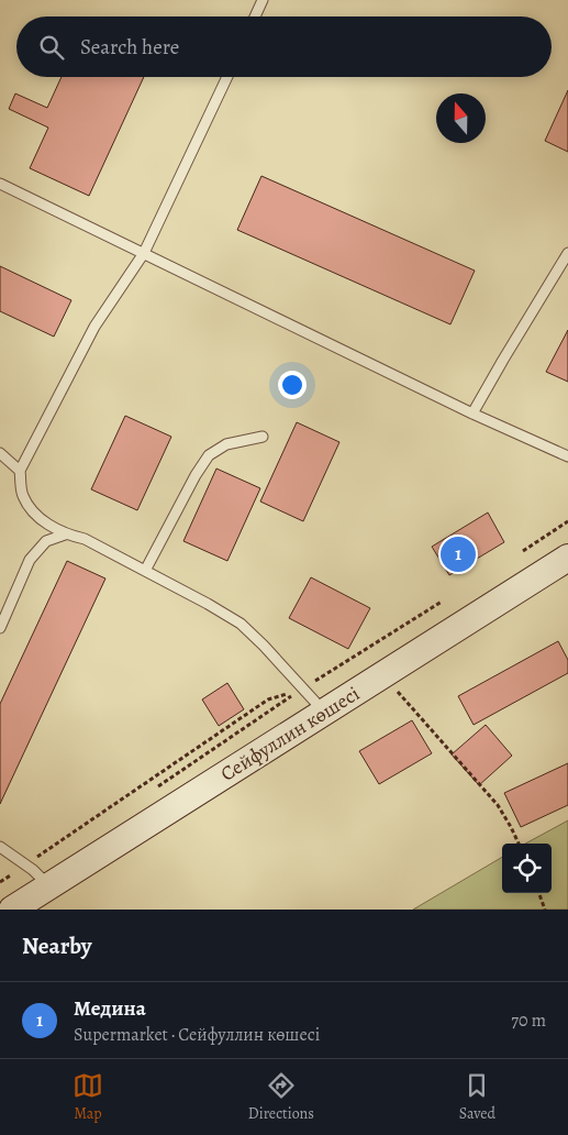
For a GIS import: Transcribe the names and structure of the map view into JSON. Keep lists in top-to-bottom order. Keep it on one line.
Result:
{"streets":{"main road":["Сейфуллин көшесі"]},"north":"top","page":{"search":"Search here","pins":"1","heading":"Nearby","list":[{"mark":"1","name":"Медина","note":"Supermarket · Сейфуллин көшесі","value":"70 m"}],"nav":["Map","Directions","Saved"]}}
